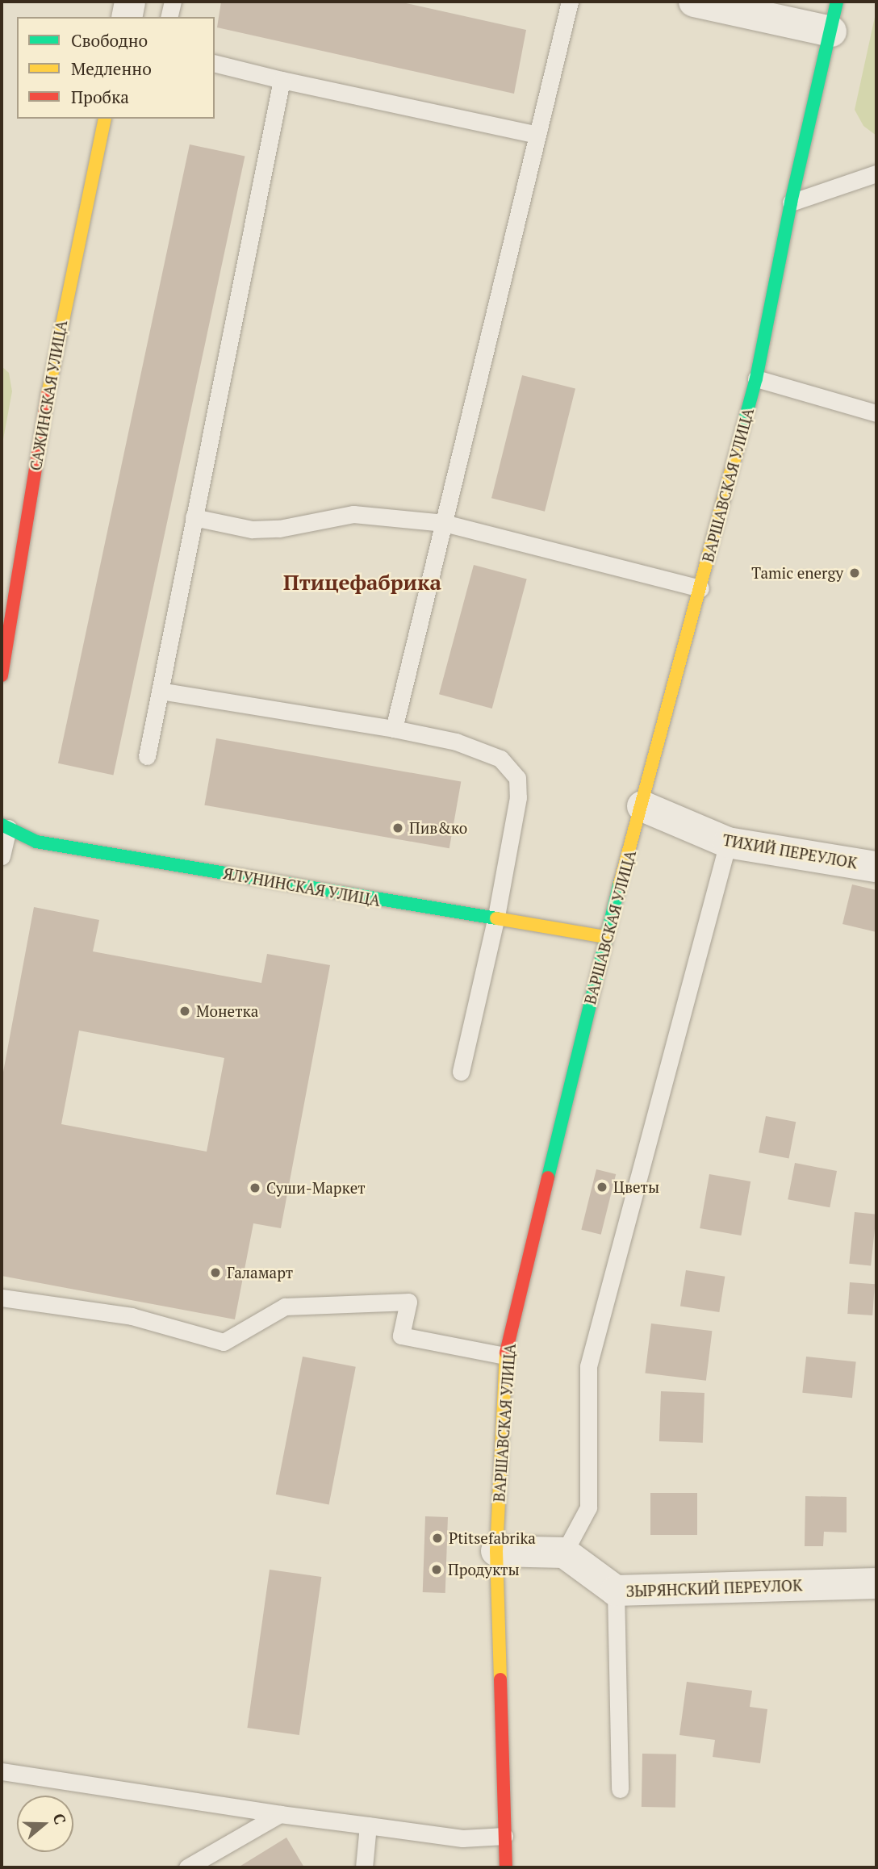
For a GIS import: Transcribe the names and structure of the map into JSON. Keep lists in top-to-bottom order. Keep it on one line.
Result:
{"streets":{"main road":["САЖИНСКАЯ УЛИЦА","ВАРШАВСКАЯ УЛИЦА","ЯЛУНИНСКАЯ УЛИЦА"],"street":["ТИХИЙ ПЕРЕУЛОК","ЗЫРЯНСКИЙ ПЕРЕУЛОК"]},"crossings":[["ВАРШАВСКАЯ УЛИЦА","ТИХИЙ ПЕРЕУЛОК"],["ВАРШАВСКАЯ УЛИЦА","ЯЛУНИНСКАЯ УЛИЦА"]],"districts":["Птицефабрика"],"places":["Tamic energy","Пив&ко","Монетка","Цветы","Суши-Маркет","Галамарт","Ptitsefabrika","Продукты"],"legend":["Свободно","Медленно","Пробка"],"north":"right"}
